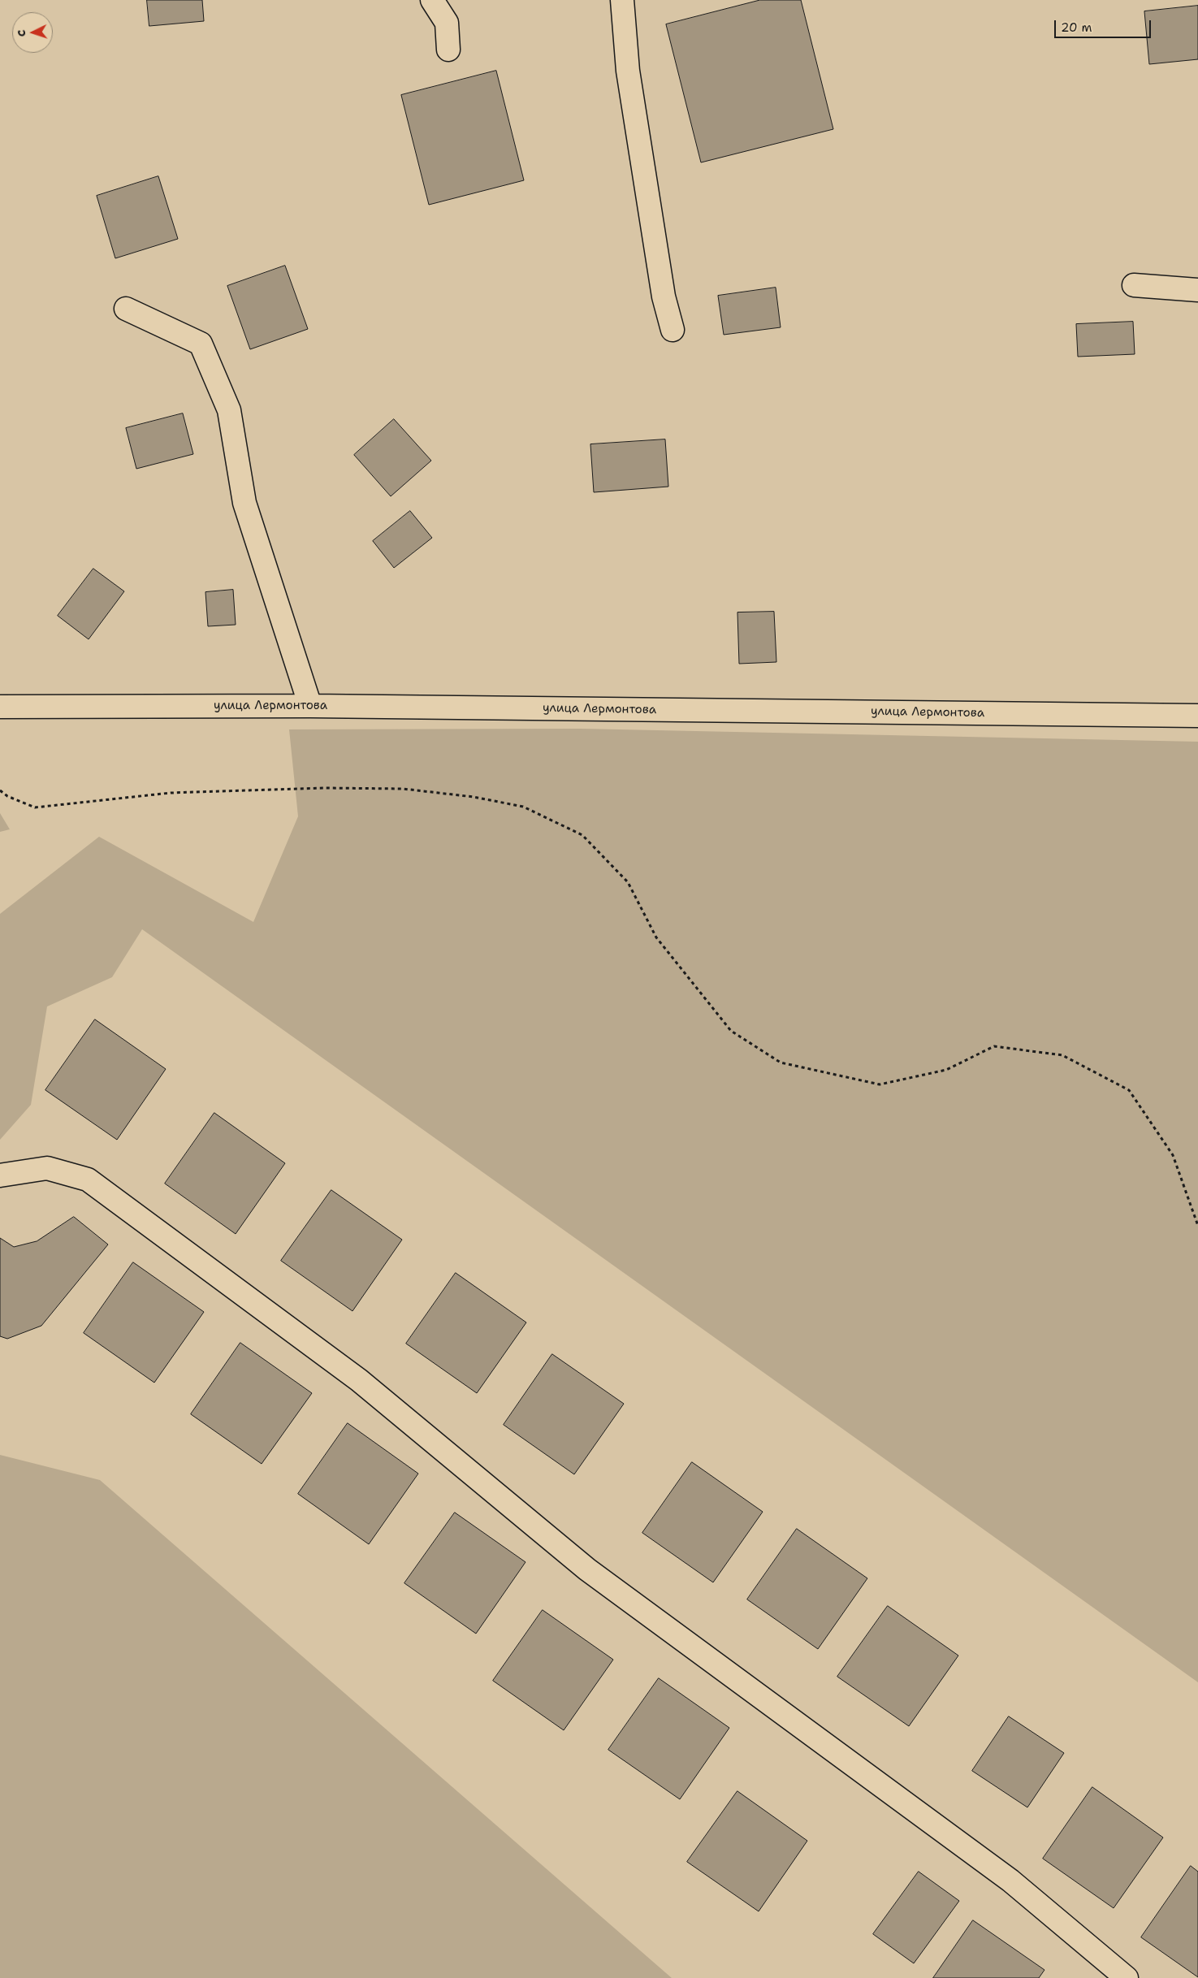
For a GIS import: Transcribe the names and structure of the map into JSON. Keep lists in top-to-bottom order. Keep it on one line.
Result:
{"streets":{"street":["улица Лермонтова"]},"scale_bar":"20 m","north":"left"}
